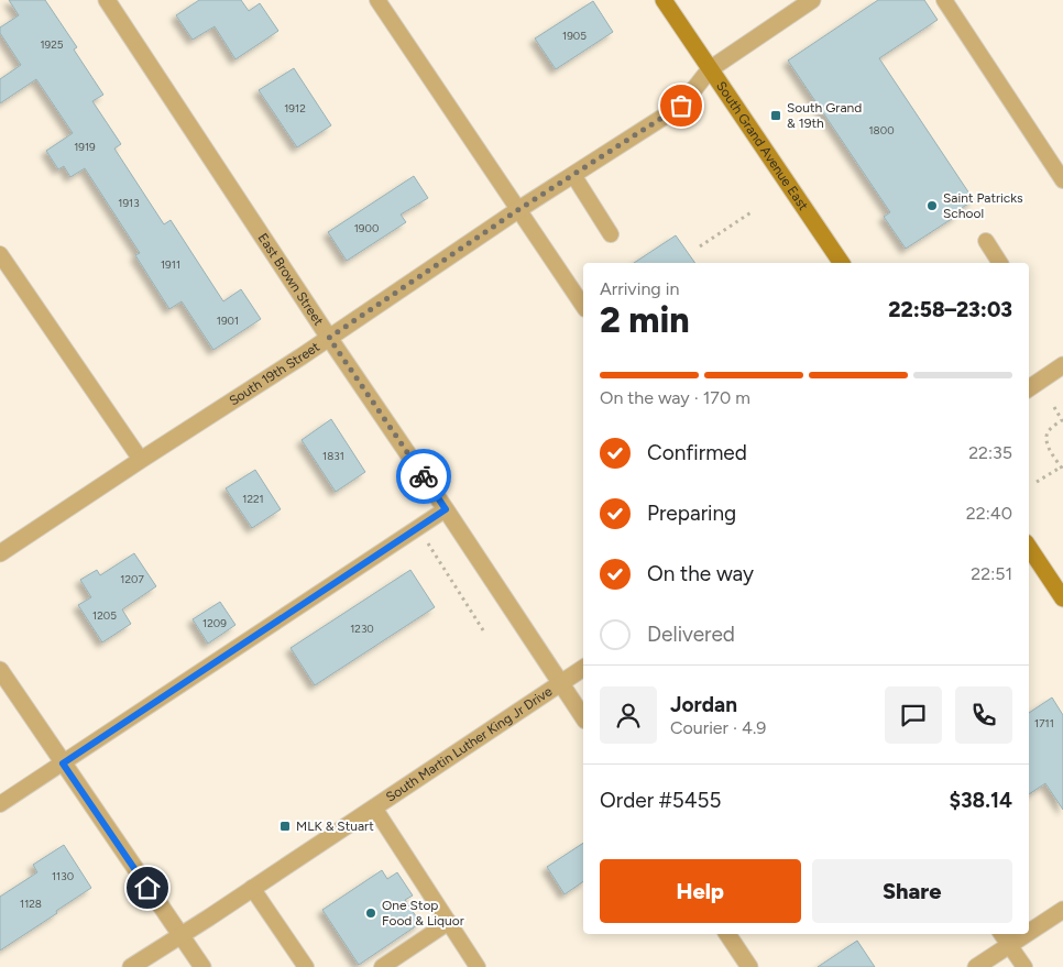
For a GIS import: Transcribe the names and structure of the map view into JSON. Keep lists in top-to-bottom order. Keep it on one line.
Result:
{"streets":{"main road":["South Grand Avenue East"],"street":["East Brown Street","South 19th Street","South Martin Luther King Jr Drive"]},"crossings":[["South Grand Avenue East","South 19th Street"],["East Brown Street","South 19th Street"],["East Brown Street","South Martin Luther King Jr Drive"]],"places":{"transit":["South Grand & 19th","MLK & Stuart"],"other":["Saint Patricks School","One Stop Food & Liquor"]},"house_numbers":["1905","1925","1912","1800","1919","1913","1900","1911","1901","1831","1221","1207","1205","1209","1230","1711","1130","1128"],"page":{"heading":["2 min","Arriving in","22:58–23:03"],"panel":["Jordan","Courier · 4.9","Order #5455","$38.14"],"bar":"On the way · 170 m","list":[["Confirmed","22:35"],["Preparing","22:40"],["On the way","22:51"],"Delivered"],"buttons":["Help","Share"]}}
